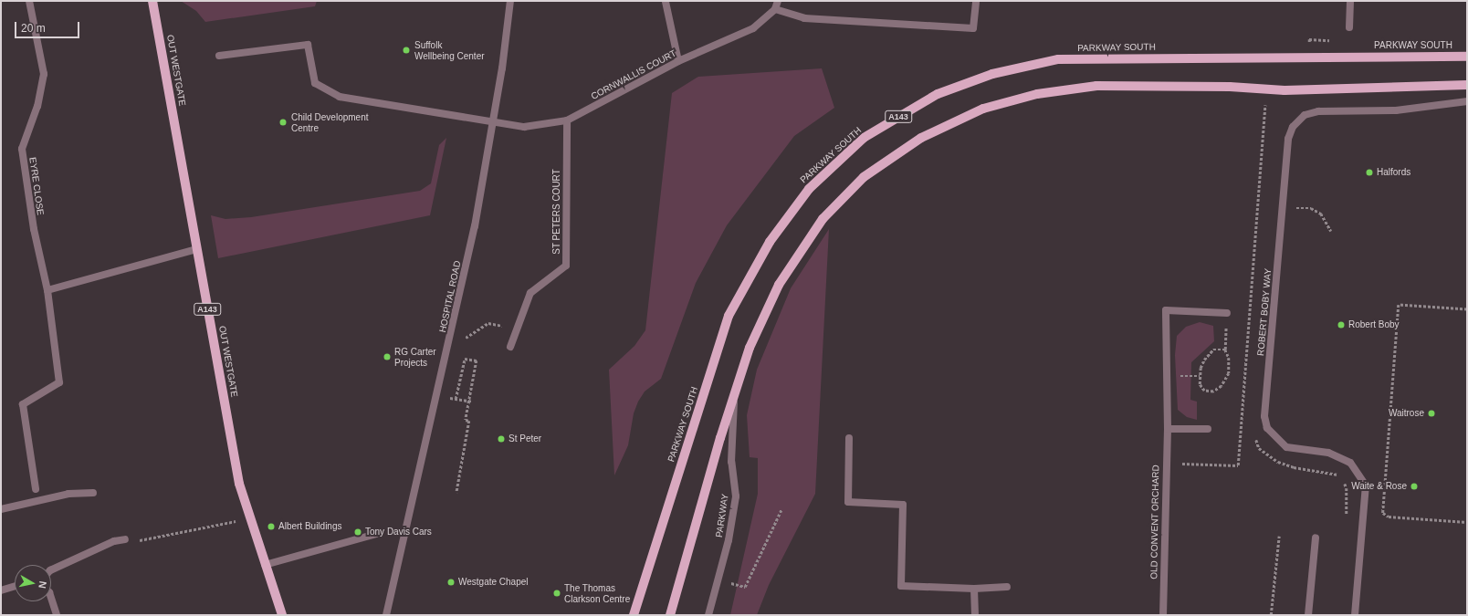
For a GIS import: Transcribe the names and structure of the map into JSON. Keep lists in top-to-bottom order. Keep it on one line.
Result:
{"streets":{"main road":["PARKWAY SOUTH","OUT WESTGATE","A143"],"street":["CORNWALLIS COURT","EYRE CLOSE","ST PETERS COURT","HOSPITAL ROAD","ROBERT BOBY WAY","PARKWAY","OLD CONVENT ORCHARD"]},"crossings":[["CORNWALLIS COURT","ST PETERS COURT"],["CORNWALLIS COURT","HOSPITAL ROAD"]],"places":["Suffolk Wellbeing Center","Child Development Centre","Halfords","Robert Boby","RG Carter Projects","Waitrose","St Peter","Waite & Rose","Albert Buildings","Tony Davis Cars","Westgate Chapel","The Thomas Clarkson Centre"],"scale_bar":"20 m","north":"right"}
